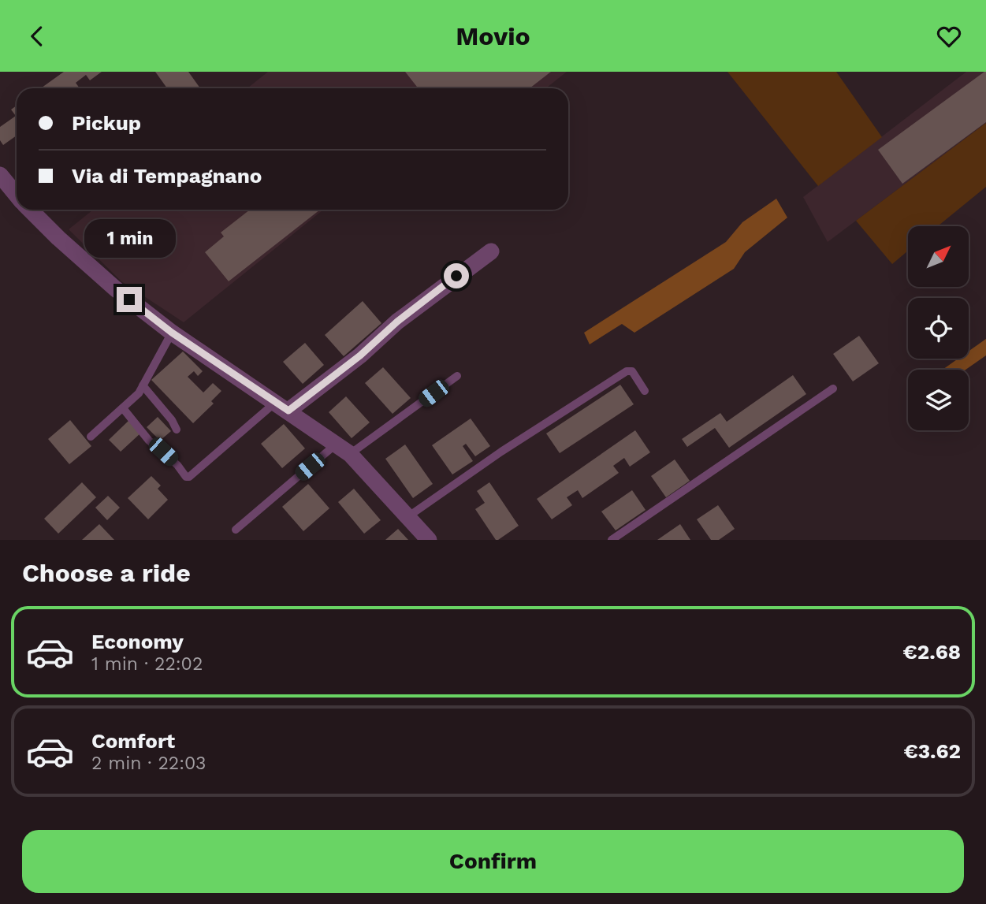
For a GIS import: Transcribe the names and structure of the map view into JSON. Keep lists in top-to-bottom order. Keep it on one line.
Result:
{"north":"top right","page":{"header":"Movio","banner":["Pickup","Via di Tempagnano"],"bubble":"1 min","heading":"Choose a ride","list":[{"name":"Economy","note":"1 min · 22:02","value":"€2.68"},{"name":"Comfort","note":"2 min · 22:03","value":"€3.62"}],"buttons":"Confirm"}}
